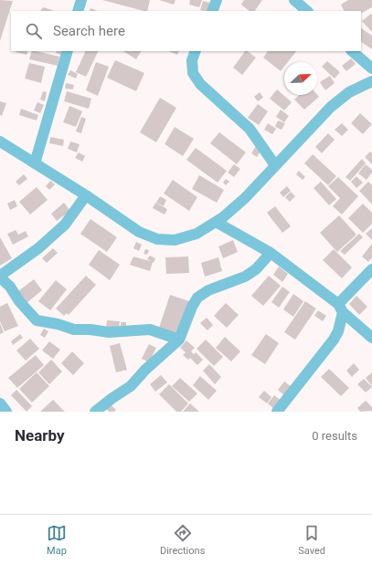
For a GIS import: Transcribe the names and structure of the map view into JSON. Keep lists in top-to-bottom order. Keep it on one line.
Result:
{"north":"top right","page":{"search":"Search here","heading":["Nearby","0 results"],"nav":["Map","Directions","Saved"]}}
